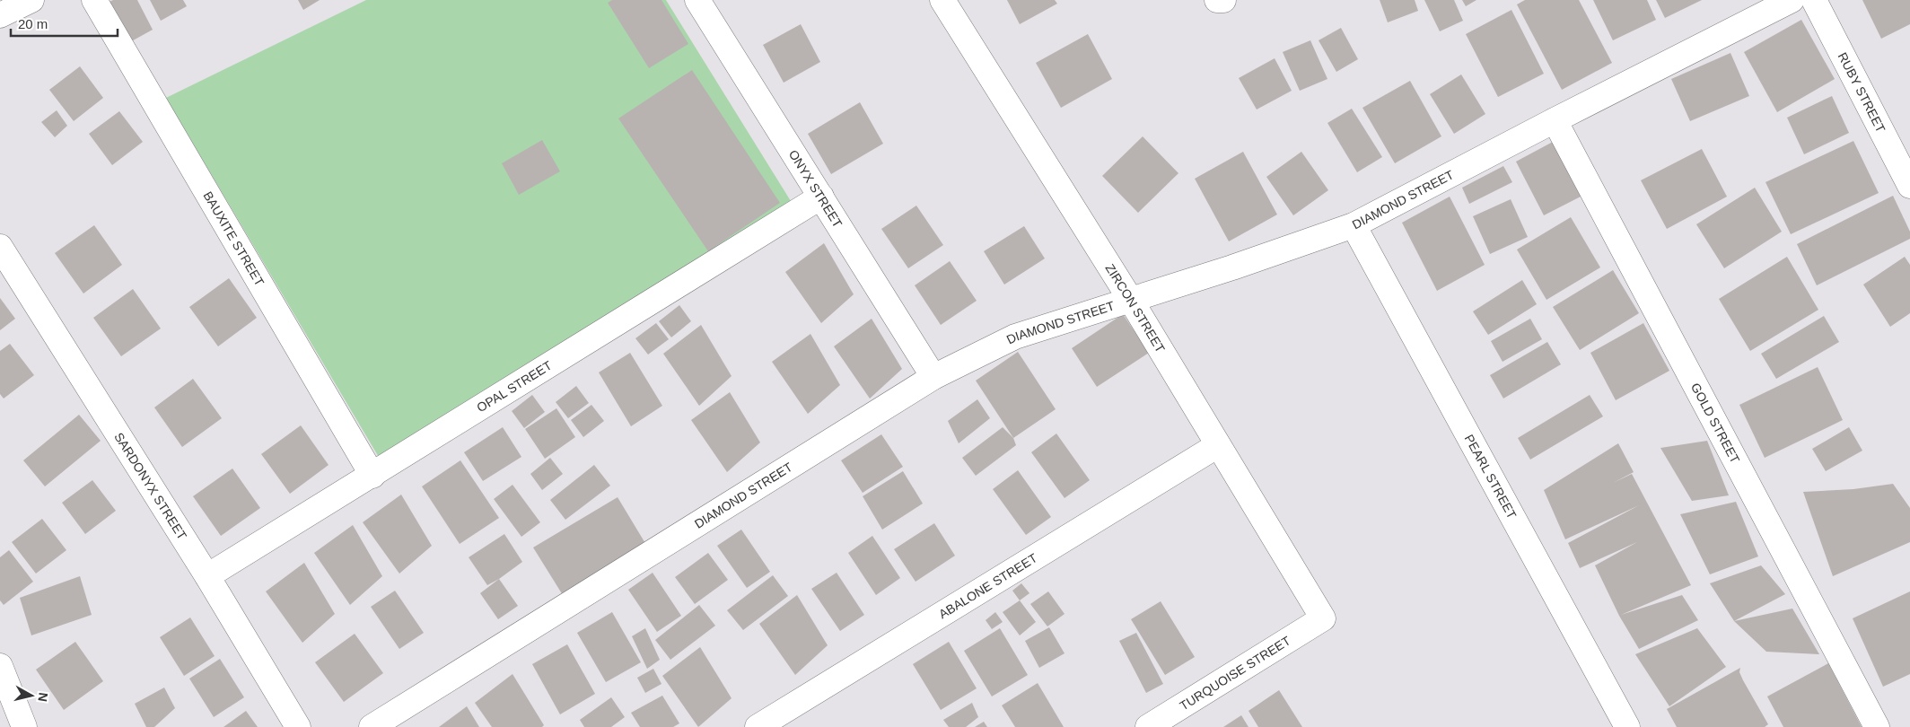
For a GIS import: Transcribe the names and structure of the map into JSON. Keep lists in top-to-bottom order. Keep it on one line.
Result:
{"streets":{"street":["RUBY STREET","ONYX STREET","DIAMOND STREET","BAUXITE STREET","ZIRCON STREET","OPAL STREET","GOLD STREET","PEARL STREET","SARDONYX STREET","ABALONE STREET","TURQUOISE STREET"]},"crossings":[["ONYX STREET","DIAMOND STREET"],["ONYX STREET","OPAL STREET"],["DIAMOND STREET","ZIRCON STREET"],["DIAMOND STREET","GOLD STREET"],["DIAMOND STREET","PEARL STREET"],["BAUXITE STREET","OPAL STREET"],["ZIRCON STREET","ABALONE STREET"],["ZIRCON STREET","TURQUOISE STREET"],["OPAL STREET","SARDONYX STREET"]],"scale_bar":"20 m","north":"right"}
